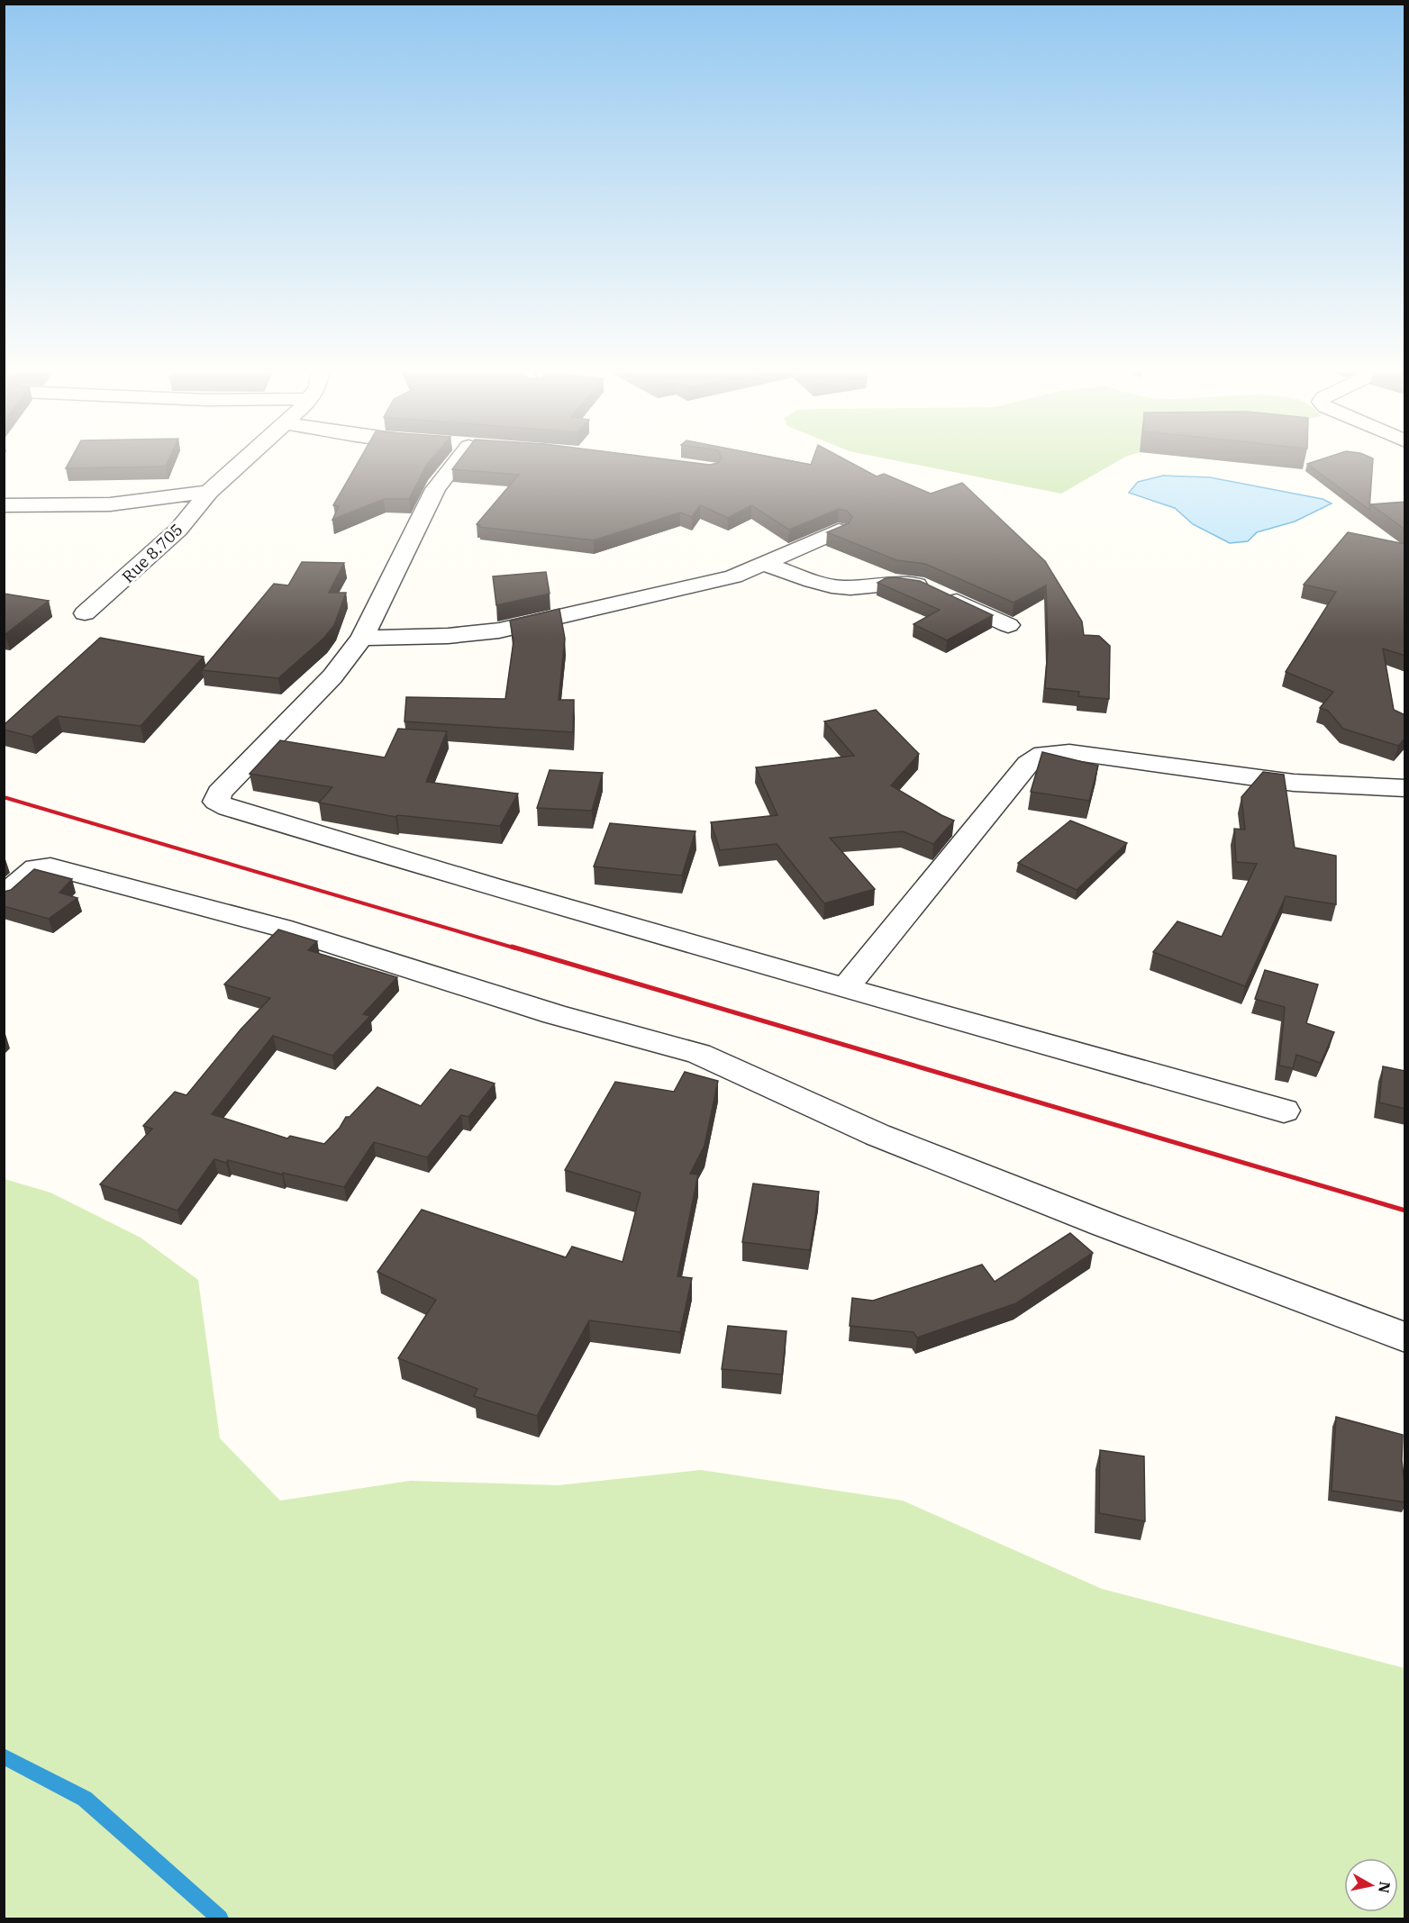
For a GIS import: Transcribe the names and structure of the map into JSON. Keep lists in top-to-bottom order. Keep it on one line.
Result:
{"streets":{"street":["Rue 8.705"]},"north":"right"}
